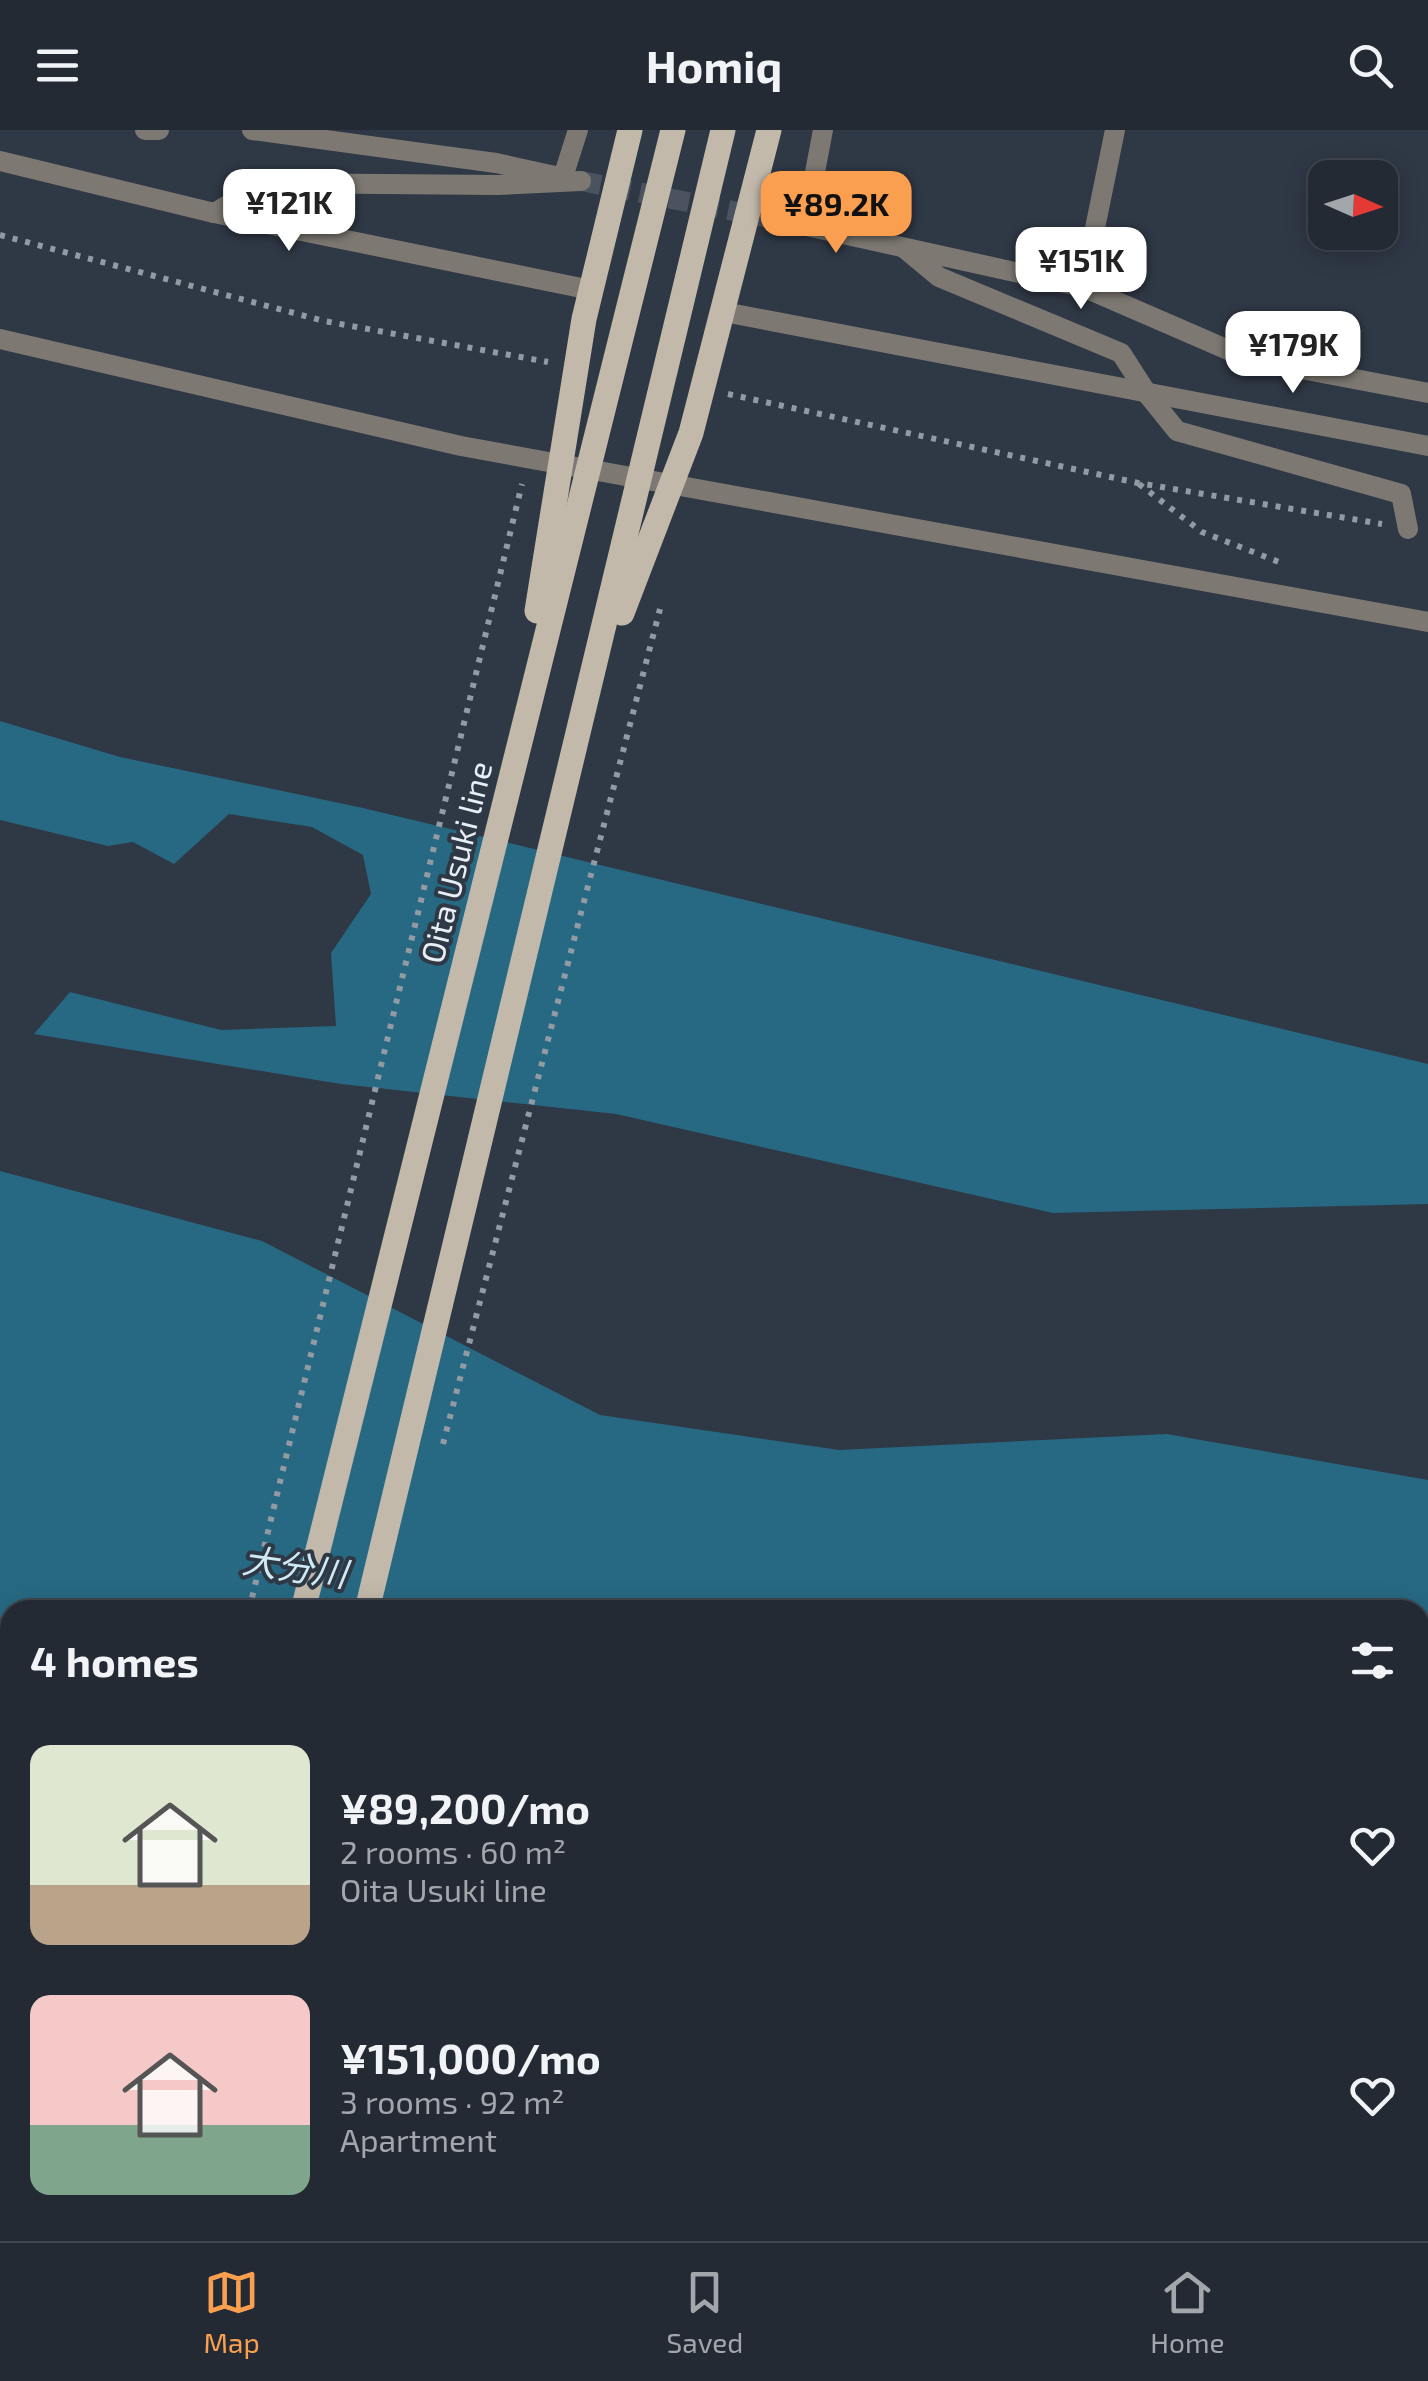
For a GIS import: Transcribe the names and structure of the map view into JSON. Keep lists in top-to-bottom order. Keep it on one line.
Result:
{"streets":{"main road":["Oita Usuki line"]},"water":["大分川"],"north":"right","page":{"header":"Homiq","price":["¥121K","¥89.2K","¥151K","¥179K"],"heading":"4 homes","list":[{"name":"¥89,200/mo","note":"2 rooms · 60 m² · Oita Usuki line"},{"name":"¥151,000/mo","note":"3 rooms · 92 m² · Apartment"}],"tabs":["Map","Saved","Home"]}}
